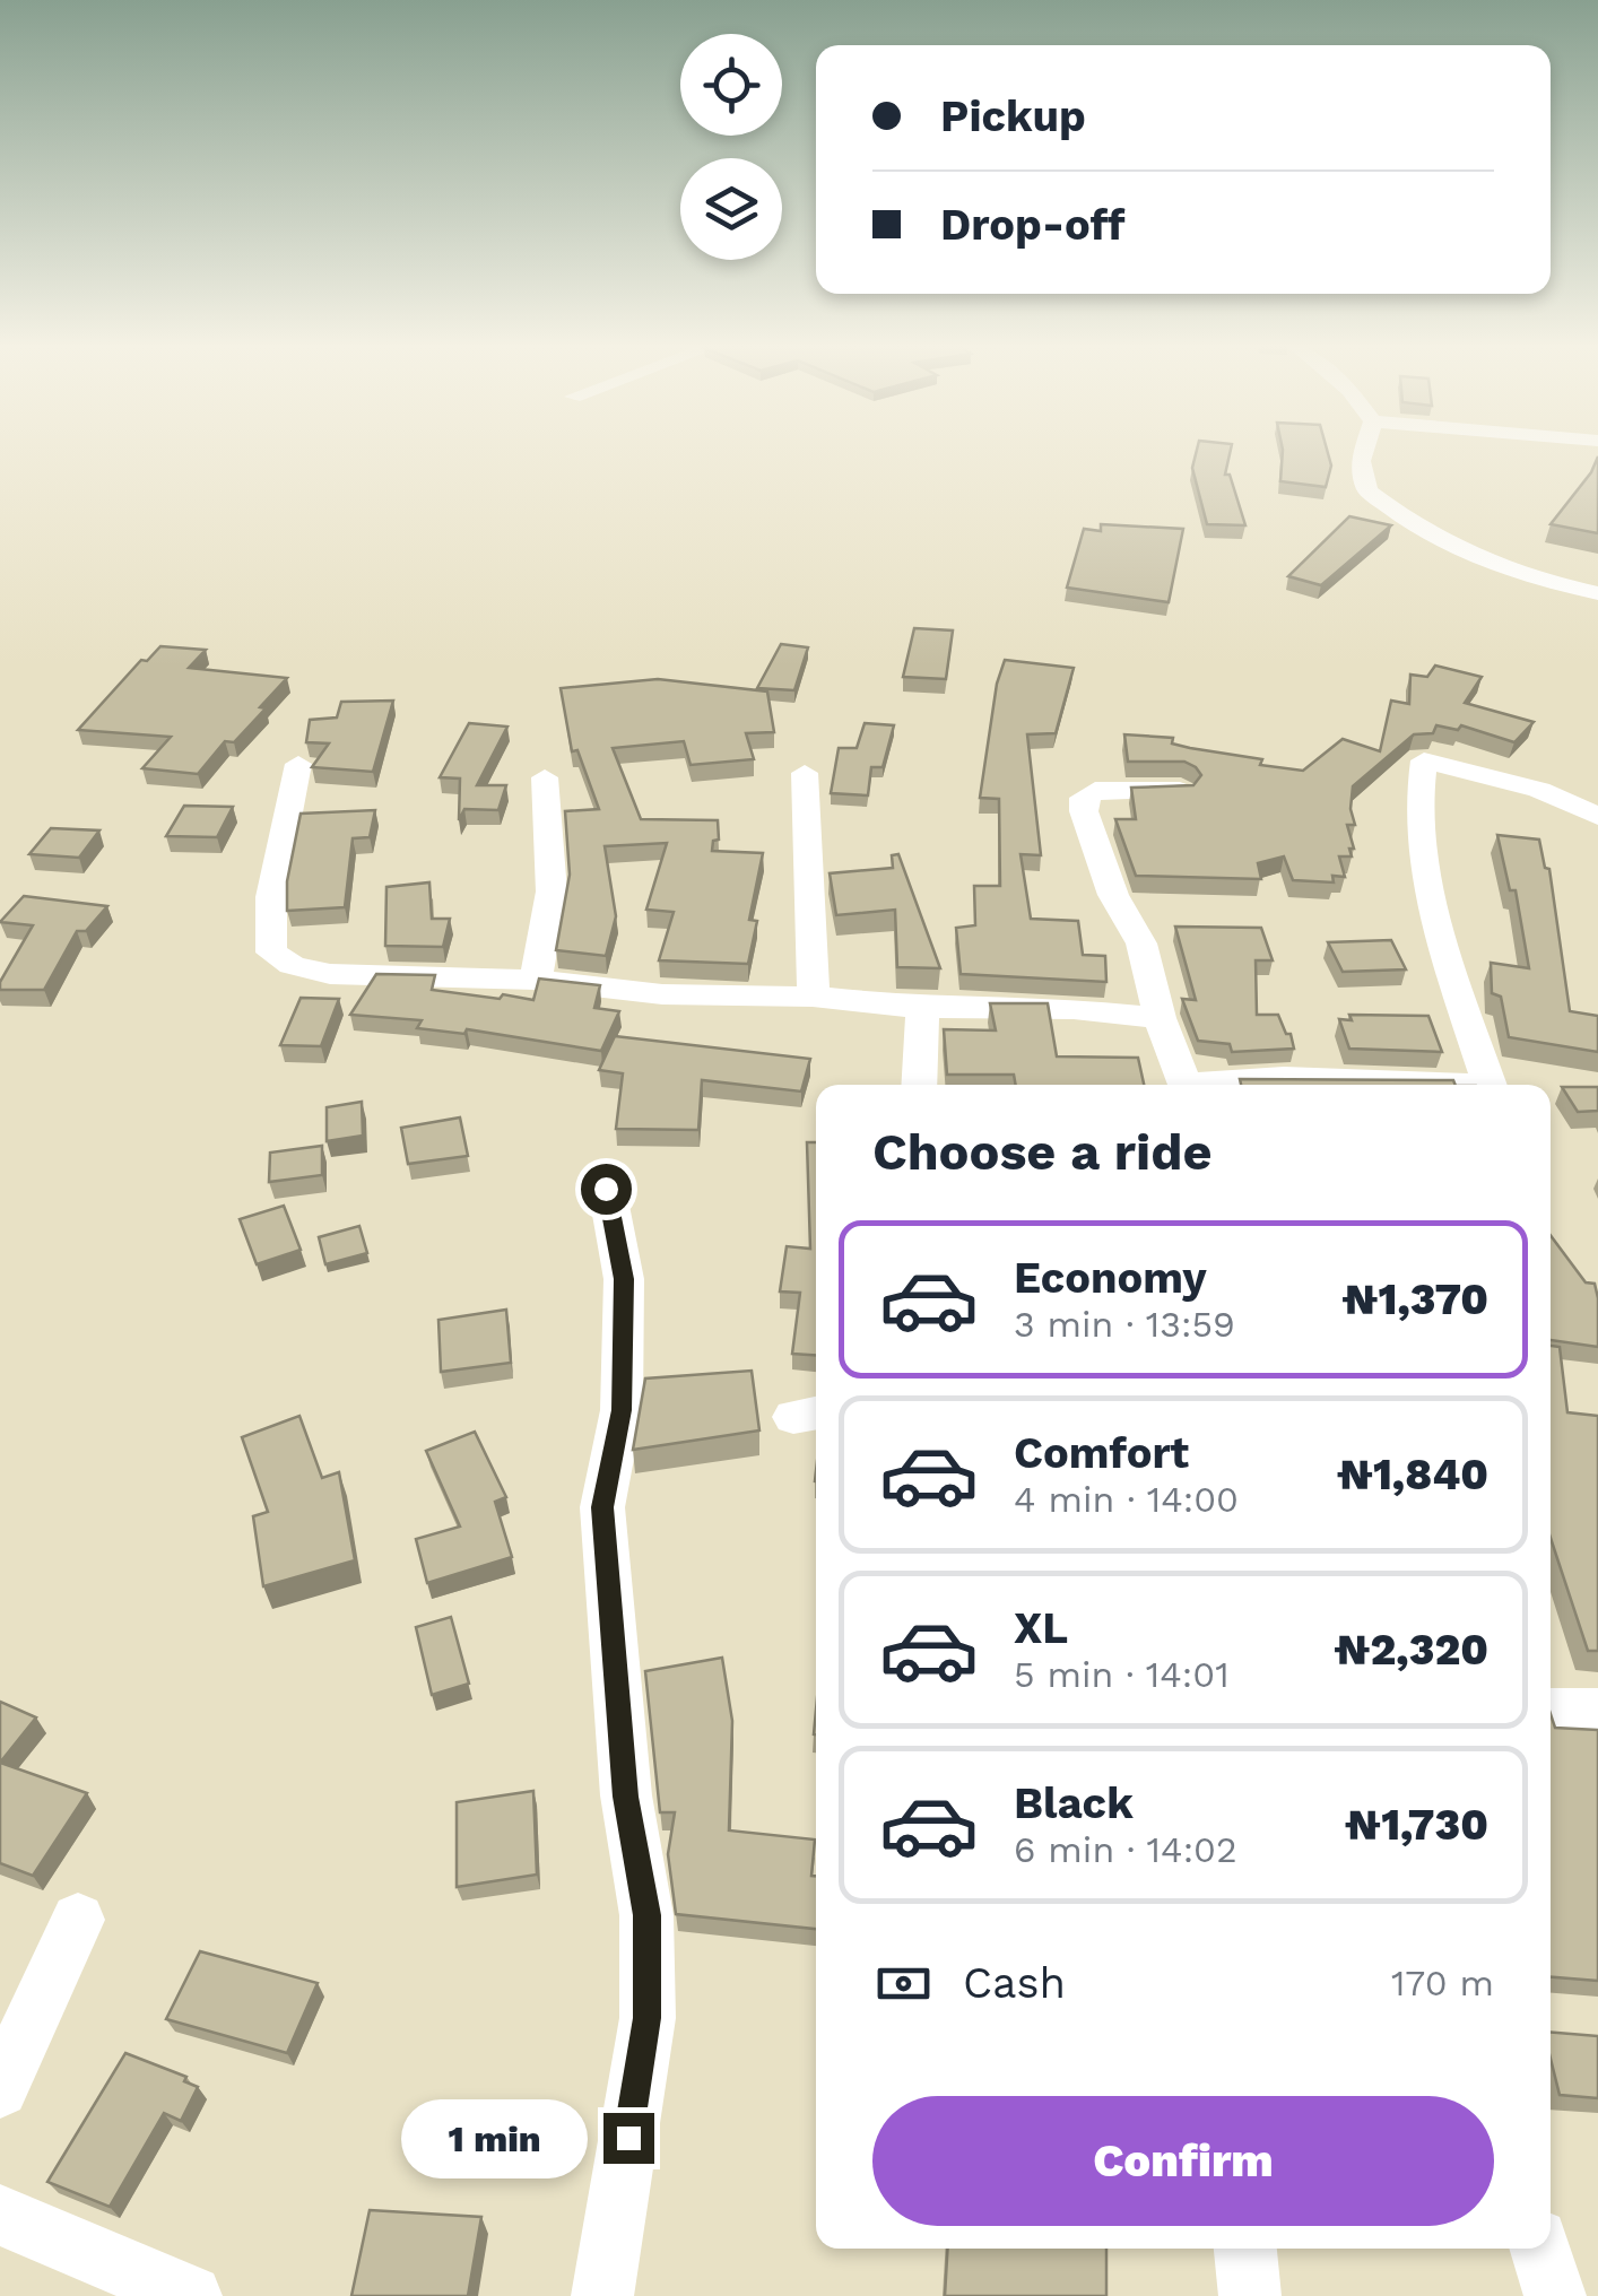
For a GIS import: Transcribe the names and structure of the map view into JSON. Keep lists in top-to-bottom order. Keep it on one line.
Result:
{"page":{"banner":["Pickup","Drop-off"],"heading":"Choose a ride","list":[{"name":"Economy","note":"3 min · 13:59","value":"₦1,370"},{"name":"Comfort","note":"4 min · 14:00","value":"₦1,840"},{"name":"XL","note":"5 min · 14:01","value":"₦2,320"},{"name":"Black","note":"6 min · 14:02","value":"₦1,730"}],"pay":["Cash","170 m"],"buttons":"Confirm","bubble":"1 min"}}
